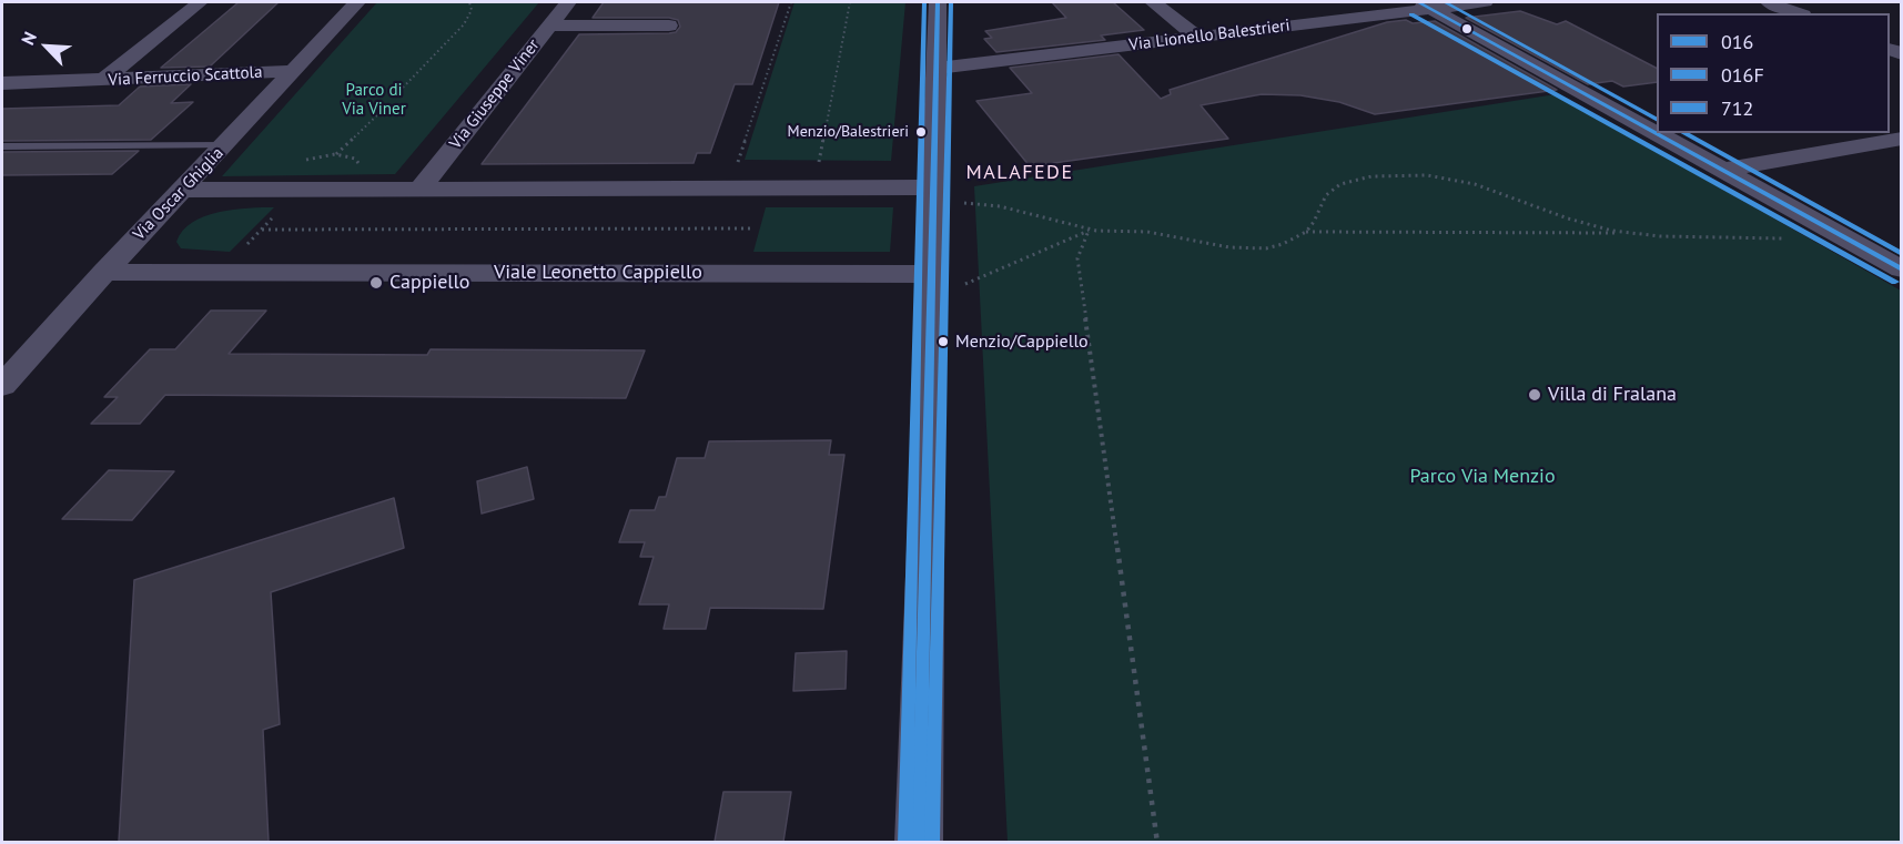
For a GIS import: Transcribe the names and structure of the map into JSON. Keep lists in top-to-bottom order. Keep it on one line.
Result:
{"streets":{"street":["Via Lionello Balestrieri","Via Ferruccio Scattola","Via Giuseppe Viner","Via Oscar Ghiglia","Viale Leonetto Cappiello"]},"crossings":[["Via Ferruccio Scattola","Via Oscar Ghiglia"],["Via Oscar Ghiglia","Viale Leonetto Cappiello"]],"districts":["MALAFEDE"],"parks":["Parco di Via Viner","Parco Via Menzio"],"places":["Menzio/Balestrieri","Cappiello","Menzio/Cappiello","Villa di Fralana"],"lines":["transit line 016","transit line 016F","transit line 712"],"legend":["016","016F","712"],"north":"top left"}
